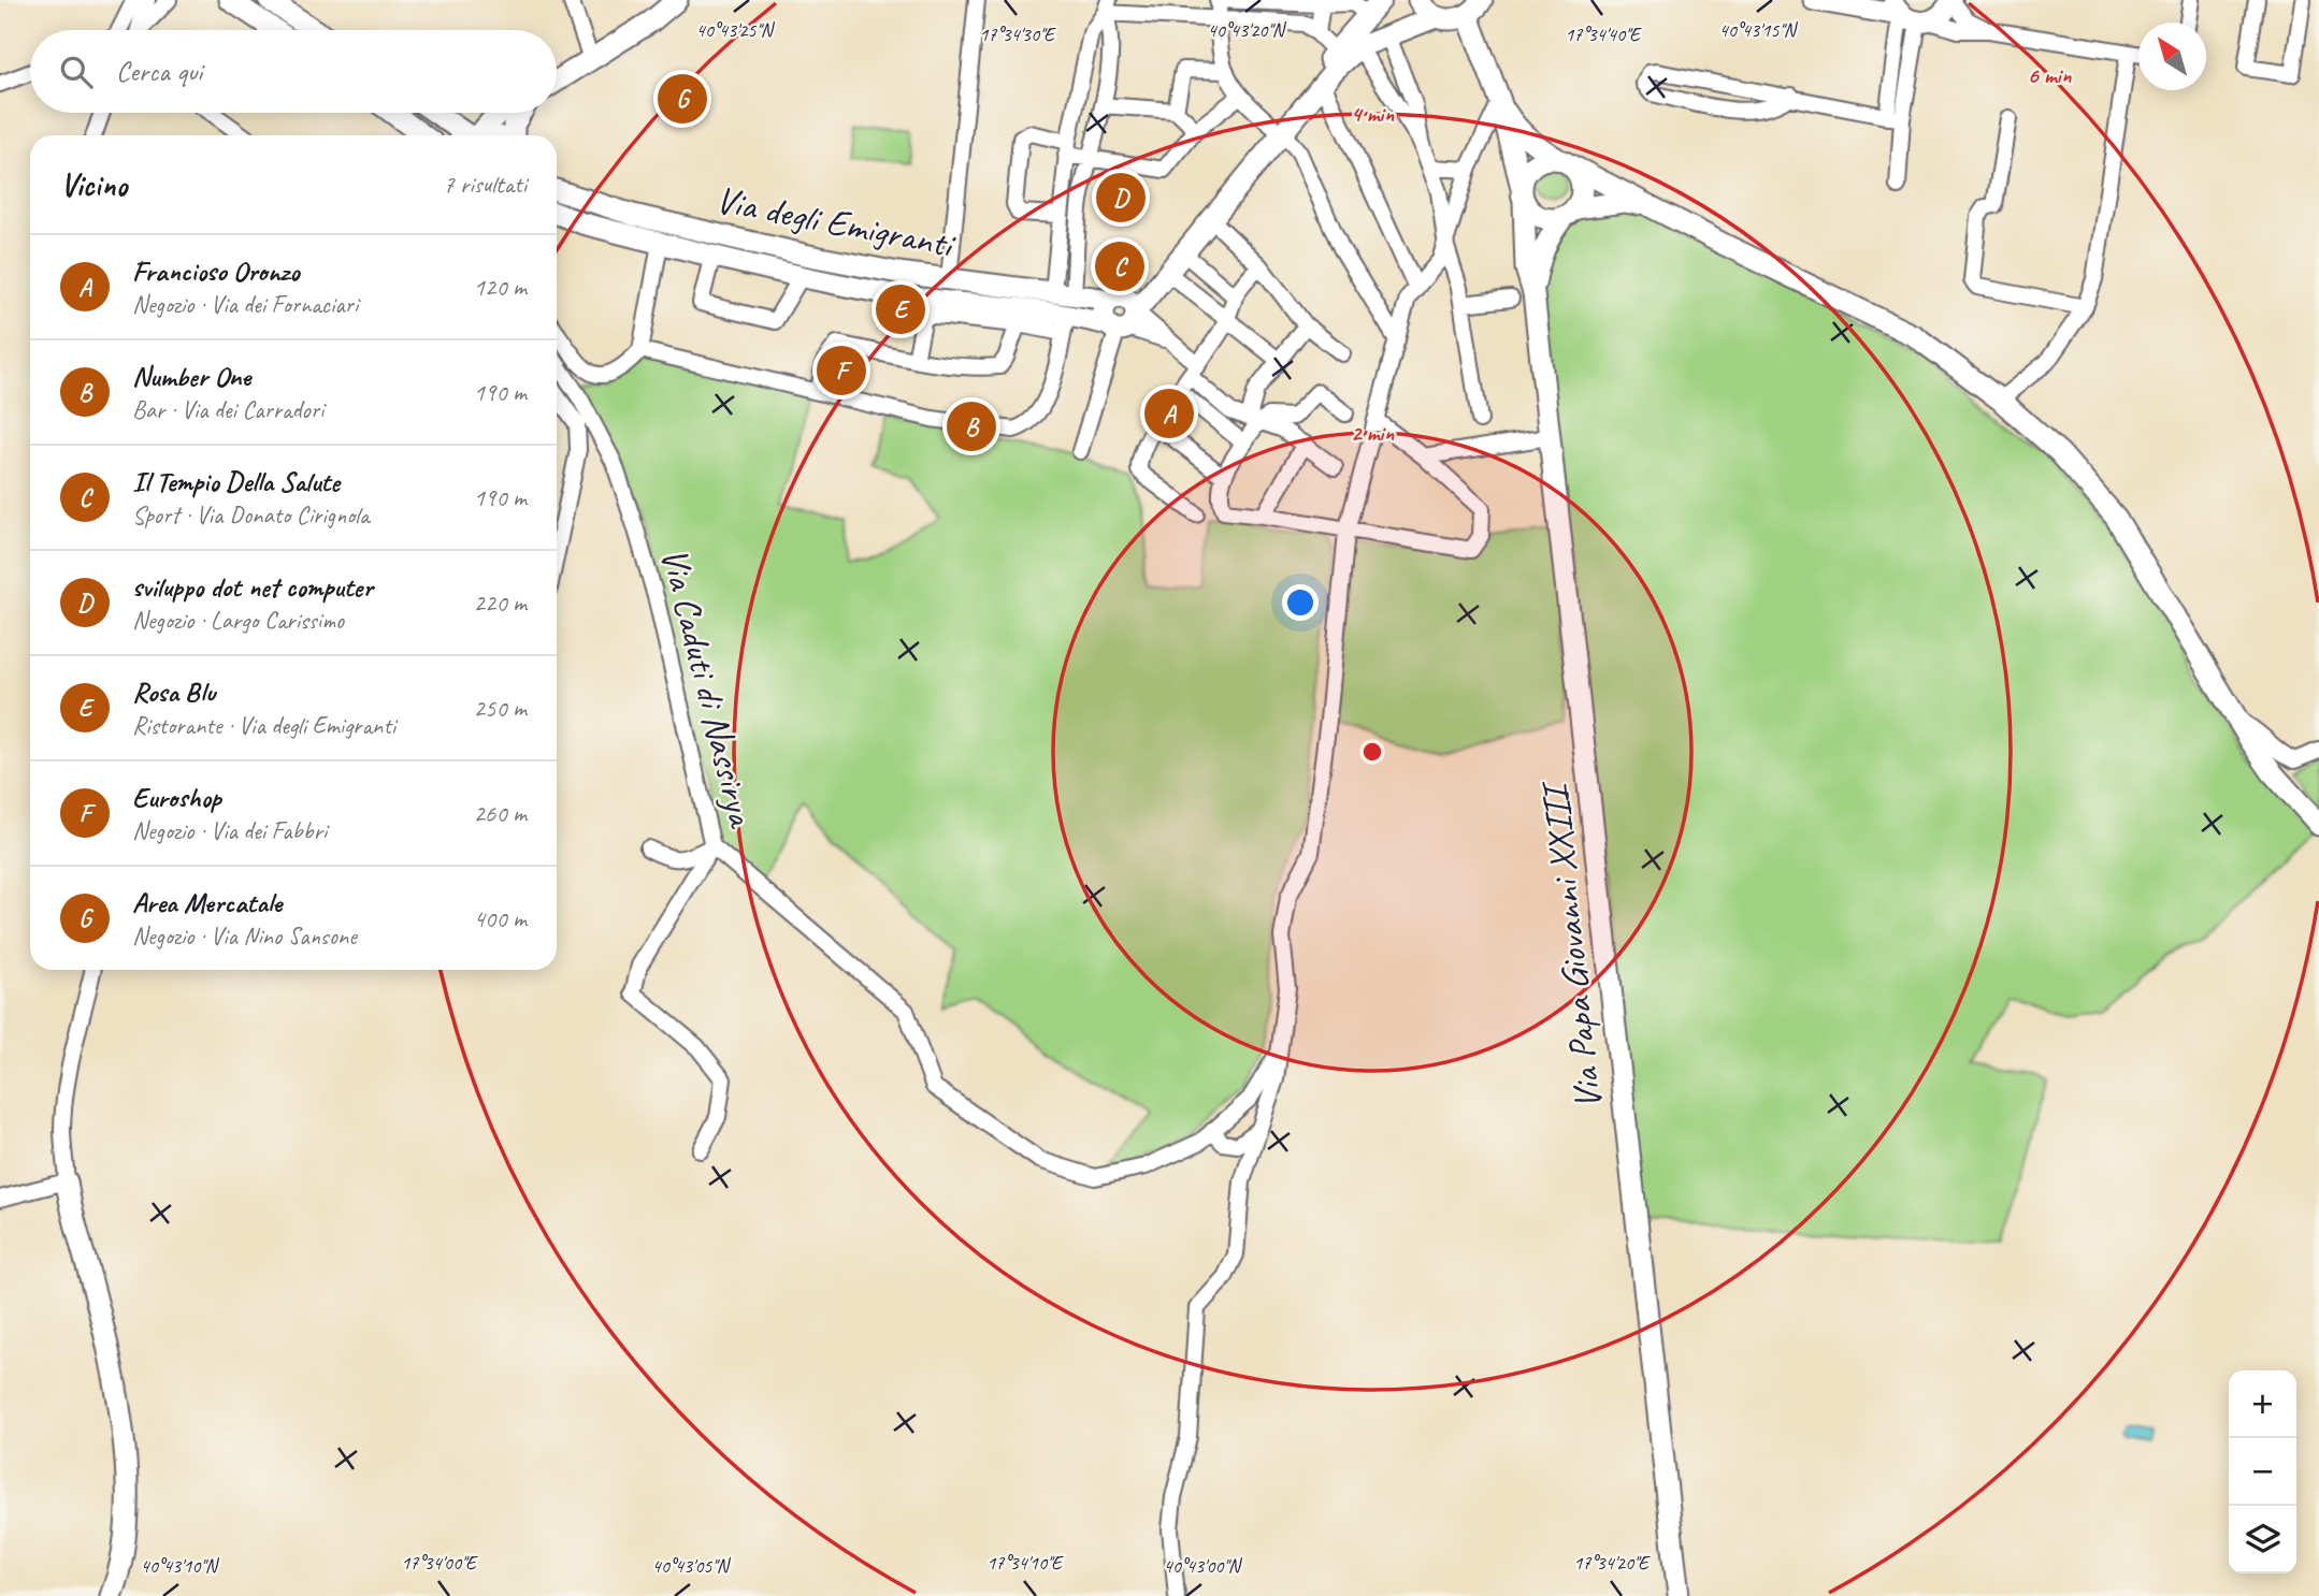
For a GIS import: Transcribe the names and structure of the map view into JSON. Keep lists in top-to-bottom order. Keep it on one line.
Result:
{"streets":{"main road":["Via degli Emigranti","Via Papa Giovanni XXIII"],"street":["Via Caduti di Nassirya"]},"north":"top left","page":{"search":"Cerca qui","pins":["G","D","C","E","F","A","B"],"heading":["Vicino","7 risultati"],"list":[{"mark":"A","name":"Francioso Oronzo","note":"Negozio · Via dei Fornaciari","value":"120 m"},{"mark":"B","name":"Number One","note":"Bar · Via dei Carradori","value":"190 m"},{"mark":"C","name":"Il Tempio Della Salute","note":"Sport · Via Donato Cirignola","value":"190 m"},{"mark":"D","name":"sviluppo dot net computer","note":"Negozio · Largo Carissimo","value":"220 m"},{"mark":"E","name":"Rosa Blu","note":"Ristorante · Via degli Emigranti","value":"250 m"},{"mark":"F","name":"Euroshop","note":"Negozio · Via dei Fabbri","value":"260 m"},{"mark":"G","name":"Area Mercatale","note":"Negozio · Via Nino Sansone","value":"400 m"}],"map_buttons":["+","−"]},"coordinates":["40°43'25\"N","40°43'20\"N","40°43'15\"N","17°34'30\"E","17°34'40\"E","17°34'00\"E","17°34'10\"E","17°34'20\"E","40°43'10\"N","40°43'05\"N","40°43'00\"N"],"rings":["6 min","4 min","2 min"]}
